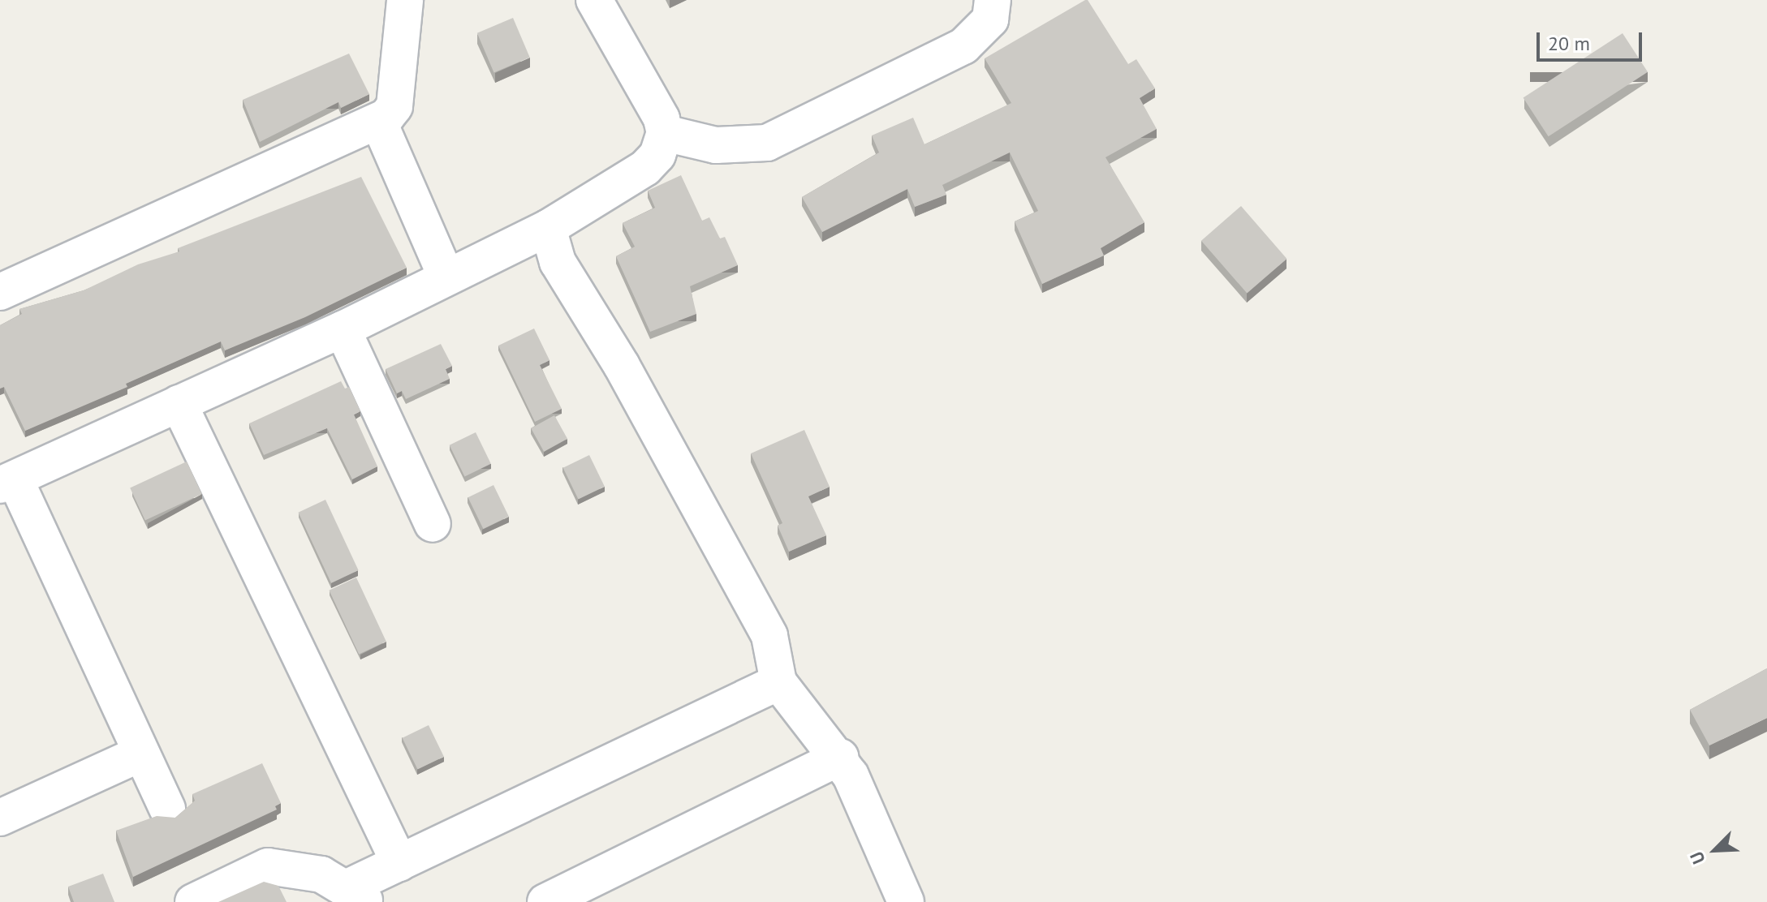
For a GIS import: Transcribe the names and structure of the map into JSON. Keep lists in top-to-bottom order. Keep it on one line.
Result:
{"scale_bar":"20 m","north":"bottom left"}
